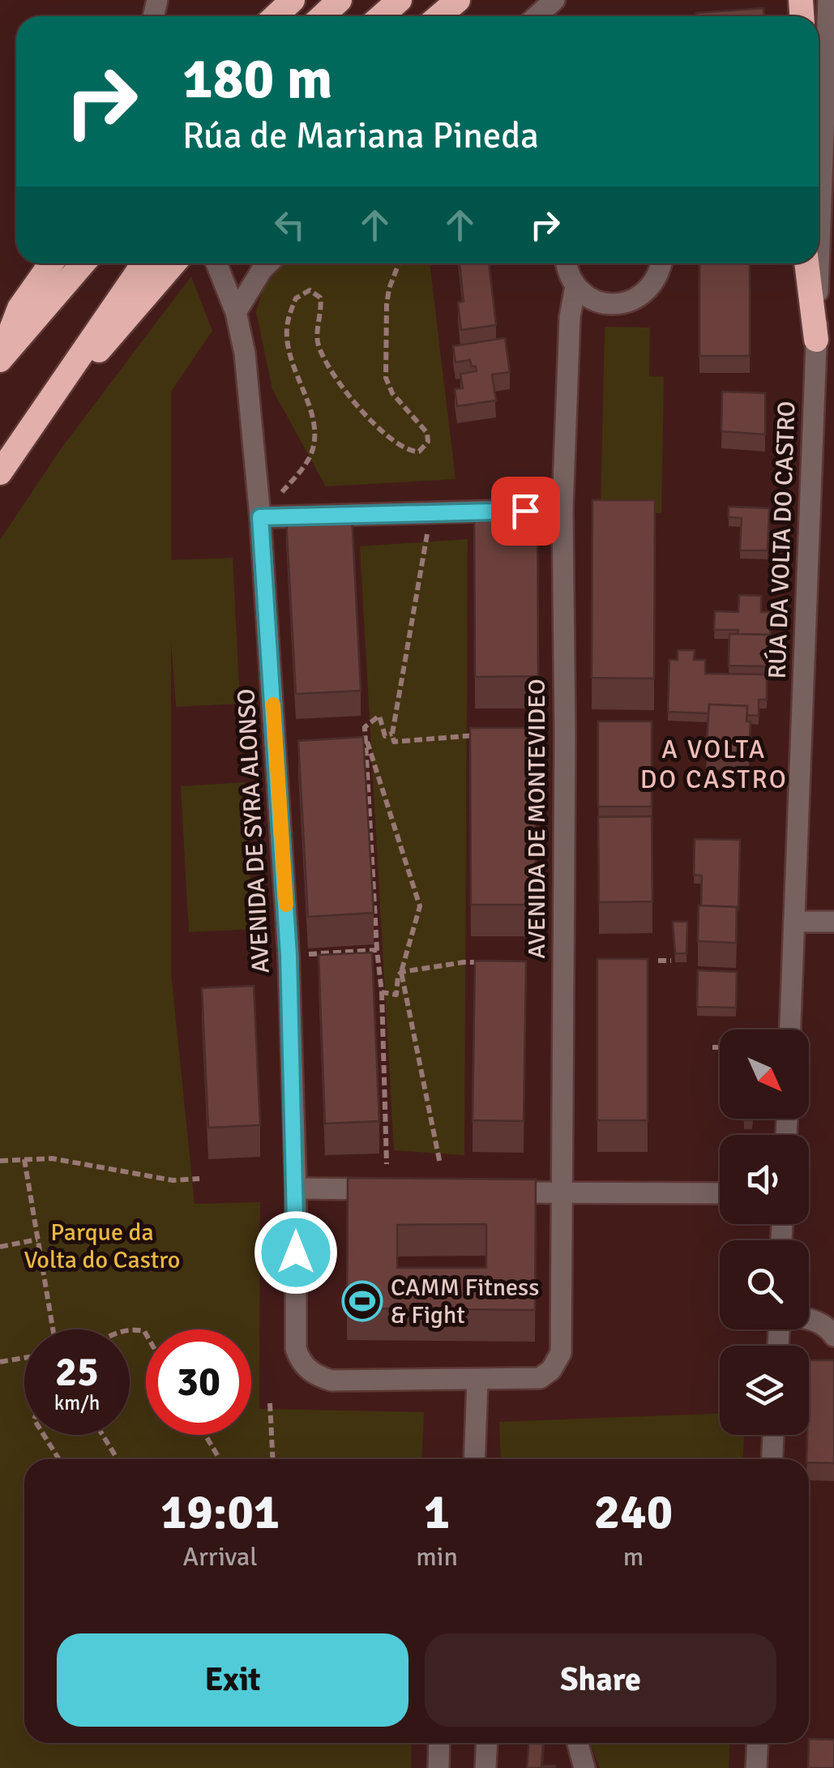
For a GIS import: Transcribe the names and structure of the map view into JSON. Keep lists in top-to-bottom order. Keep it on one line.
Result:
{"streets":{"street":["RÚA DA VOLTA DO CASTRO","AVENIDA DE MONTEVIDEO","AVENIDA DE SYRA ALONSO"]},"crossings":[["AVENIDA DE MONTEVIDEO","AVENIDA DE SYRA ALONSO"]],"districts":["A VOLTA DO CASTRO"],"parks":["Parque da Volta do Castro"],"places":{"sports":["CAMM Fitness & Fight"]},"north":"bottom right","page":{"turn":["180 m","Rúa de Mariana Pineda"],"speed":"25 km/h","limit":"30","eta":["19:01","Arrival","1","min","240","m"],"buttons":["Exit","Share"]}}
